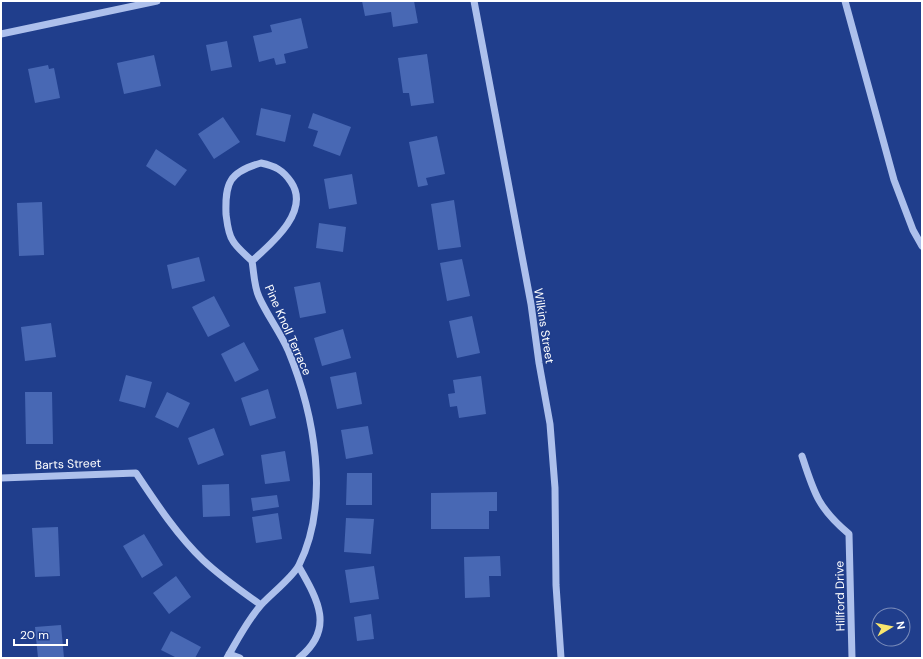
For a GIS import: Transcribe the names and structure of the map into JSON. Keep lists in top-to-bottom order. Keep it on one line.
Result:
{"streets":{"street":["Wilkins Street","Pine Knoll Terrace","Barts Street","Hillford Drive"]},"crossings":[["Pine Knoll Terrace","Barts Street"]],"scale_bar":"20 m","north":"right"}
